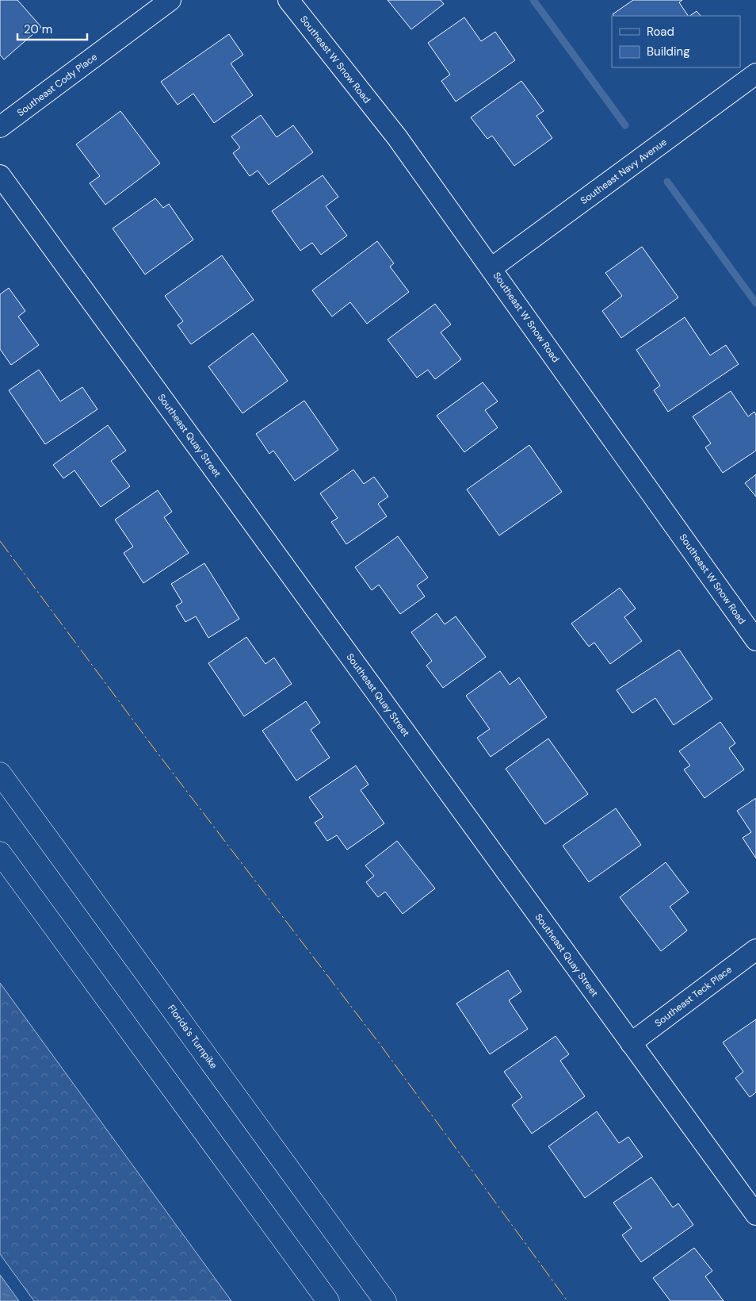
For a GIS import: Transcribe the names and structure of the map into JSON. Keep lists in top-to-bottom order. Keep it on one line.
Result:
{"streets":{"highway":["Florida's Turnpike"],"street":["Southeast W Snow Road","Southeast Cody Place","Southeast Navy Avenue","Southeast Quay Street","Southeast Teck Place"]},"crossings":[["Southeast W Snow Road","Southeast Navy Avenue"],["Southeast Quay Street","Southeast Teck Place"]],"legend":["Road","Building"],"scale_bar":"20 m"}
